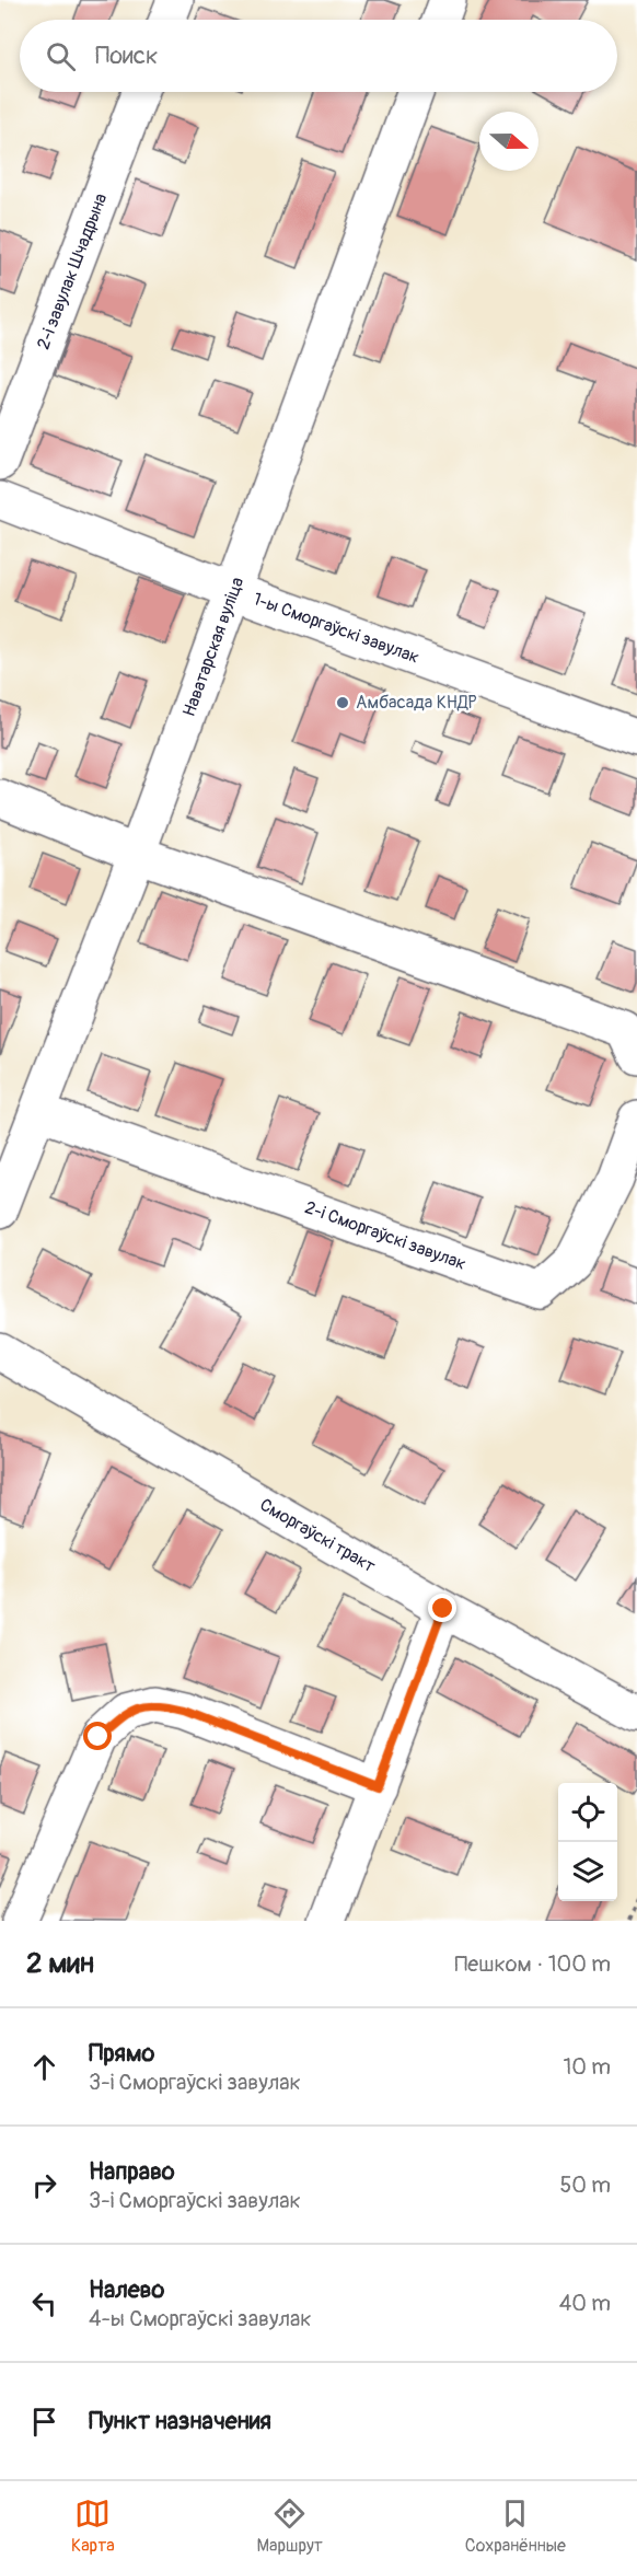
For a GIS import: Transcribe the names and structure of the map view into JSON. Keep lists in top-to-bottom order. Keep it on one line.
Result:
{"streets":{"street":["2-і завулак Шчадрына","1-ы Сморгаўскі завулак","Наватарская вуліца","2-і Сморгаўскі завулак","Сморгаўскі тракт"]},"crossings":[["1-ы Сморгаўскі завулак","Наватарская вуліца"],["Наватарская вуліца","2-і Сморгаўскі завулак"]],"places":["Амбасада КНДР"],"north":"right","page":{"search":"Поиск","heading":["2 мин","Пешком · 100 m"],"list":[["Прямо","3-і Сморгаўскі завулак","10 m"],["Направо","3-і Сморгаўскі завулак","50 m"],["Налево","4-ы Сморгаўскі завулак","40 m"],"Пункт назначения"],"nav":["Карта","Маршрут","Сохранённые"]}}
